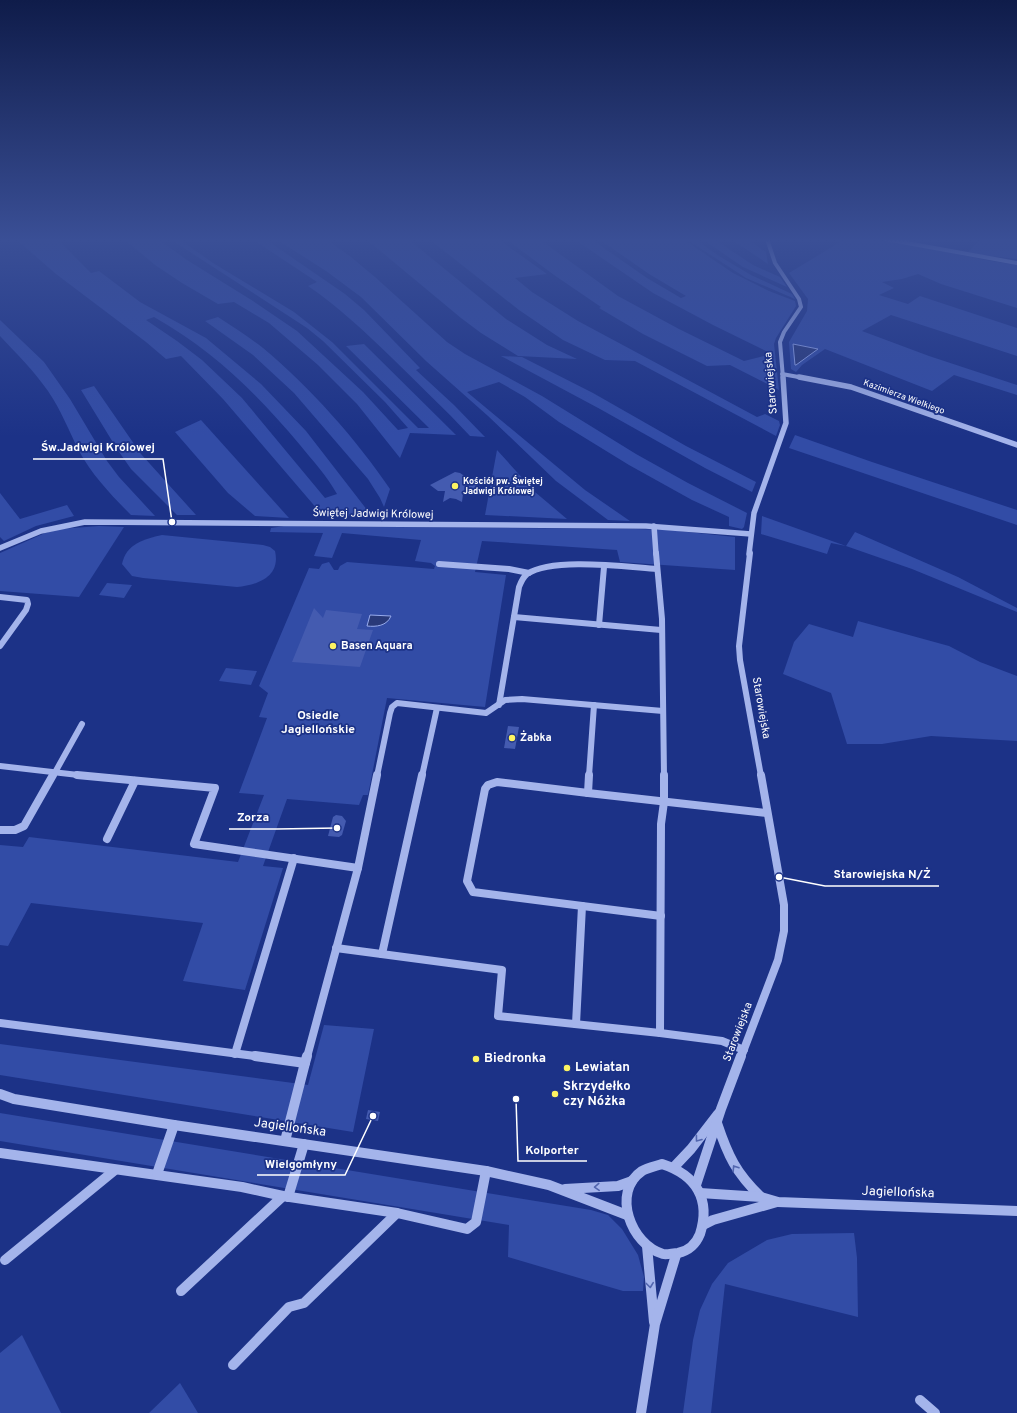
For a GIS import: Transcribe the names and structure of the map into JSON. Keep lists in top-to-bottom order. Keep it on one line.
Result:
{"streets":{"street":["Starowiejska","Kazimierza Wielkiego","Świętej Jadwigi Królowej","Jagiellońska"]},"crossings":[["Starowiejska","Kazimierza Wielkiego"],["Starowiejska","Świętej Jadwigi Królowej"],["Starowiejska","Jagiellońska"]],"districts":["Osiedle Jagiellońskie"],"places":["Kościół pw. Świętej Jadwigi Królowej","Św.Jadwigi Królowej","Basen Aquara","Żabka","Zorza","Starowiejska N/Ż","Biedronka","Lewiatan","Skrzydełko czy Nóżka","Kolporter","Wielgomłyny"]}
